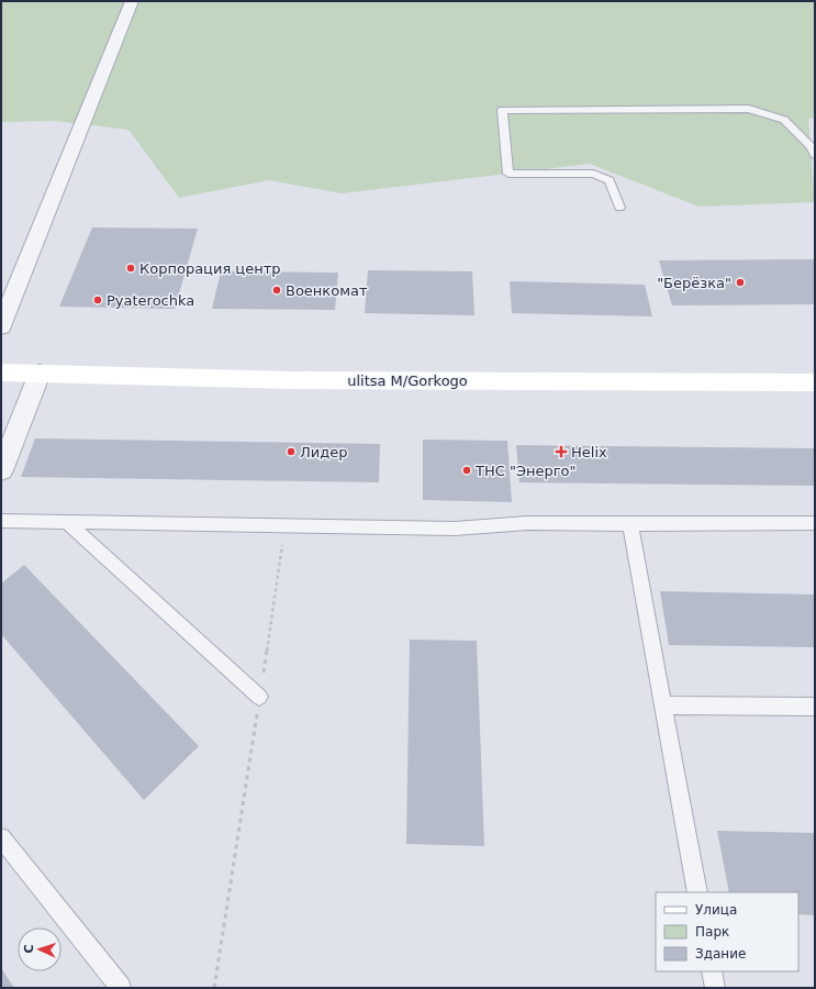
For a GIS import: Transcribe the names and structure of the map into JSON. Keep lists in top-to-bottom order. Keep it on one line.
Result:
{"streets":{"main road":["ulitsa M/Gorkogo"]},"places":{"other":["Корпорация центр","\"Берёзка\"","Военкомат","Pyaterochka","Лидер","ТНС \"Энерго\""],"health":["Helix"]},"legend":["Улица","Парк","Здание"],"north":"left"}
